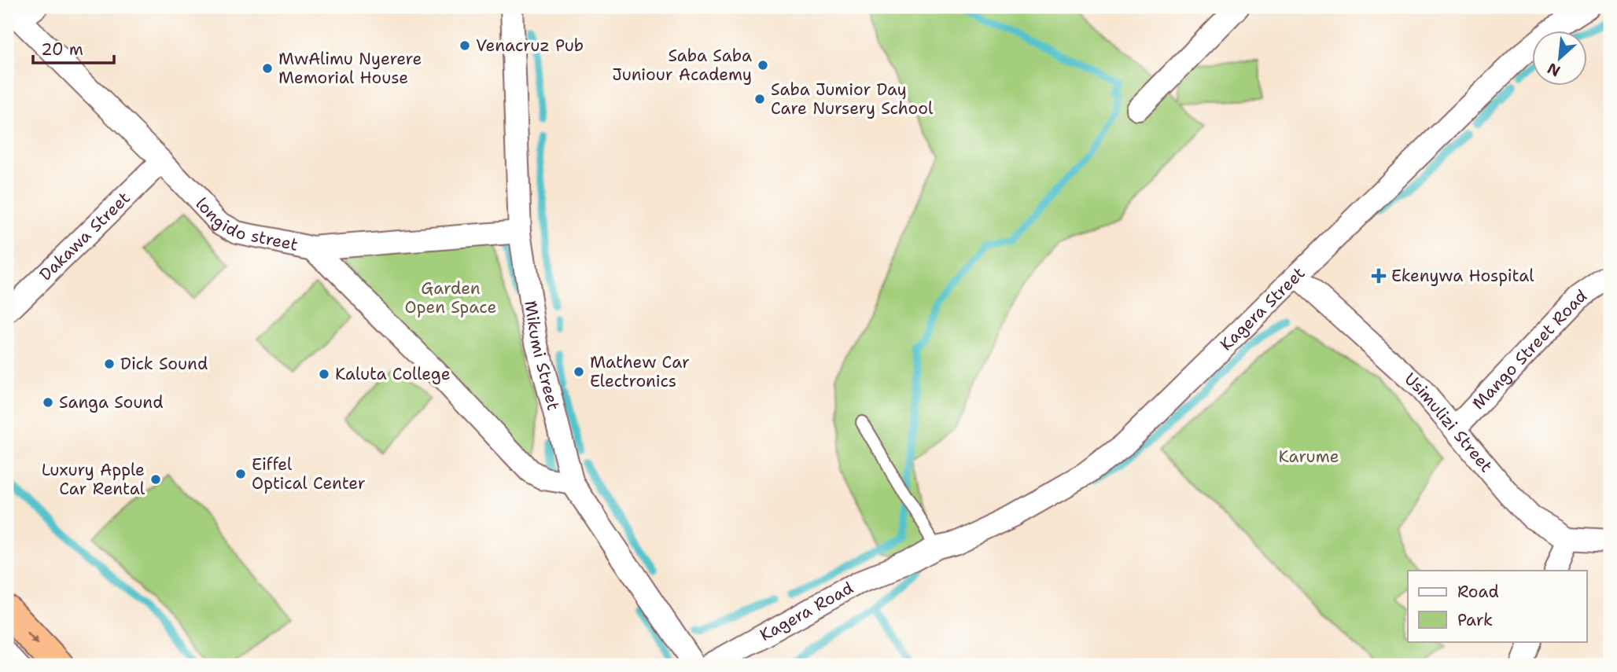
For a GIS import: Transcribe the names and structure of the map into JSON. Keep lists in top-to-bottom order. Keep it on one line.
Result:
{"streets":{"street":["longido street","Dakawa Street","Kagera Street","Mango Street Road","Mikumi Street","Usimulizi Street","Kagera Road"]},"crossings":[["longido street","Dakawa Street"],["longido street","Mikumi Street"],["Kagera Street","Usimulizi Street"],["Kagera Street","Kagera Road"],["Mango Street Road","Usimulizi Street"]],"parks":["Garden Open Space","Karume"],"places":{"other":["Venacruz Pub","Saba Saba Juniour Academy","MwAlimu Nyerere Memorial House","Saba Jumior Day Care Nursery School","Dick Sound","Mathew Car Electronics","Kaluta College","Sanga Sound","Eiffel Optical Center","Luxury Apple Car Rental"],"health":["Ekenywa Hospital"]},"legend":["Road","Park"],"scale_bar":"20 m","north":"bottom left"}
